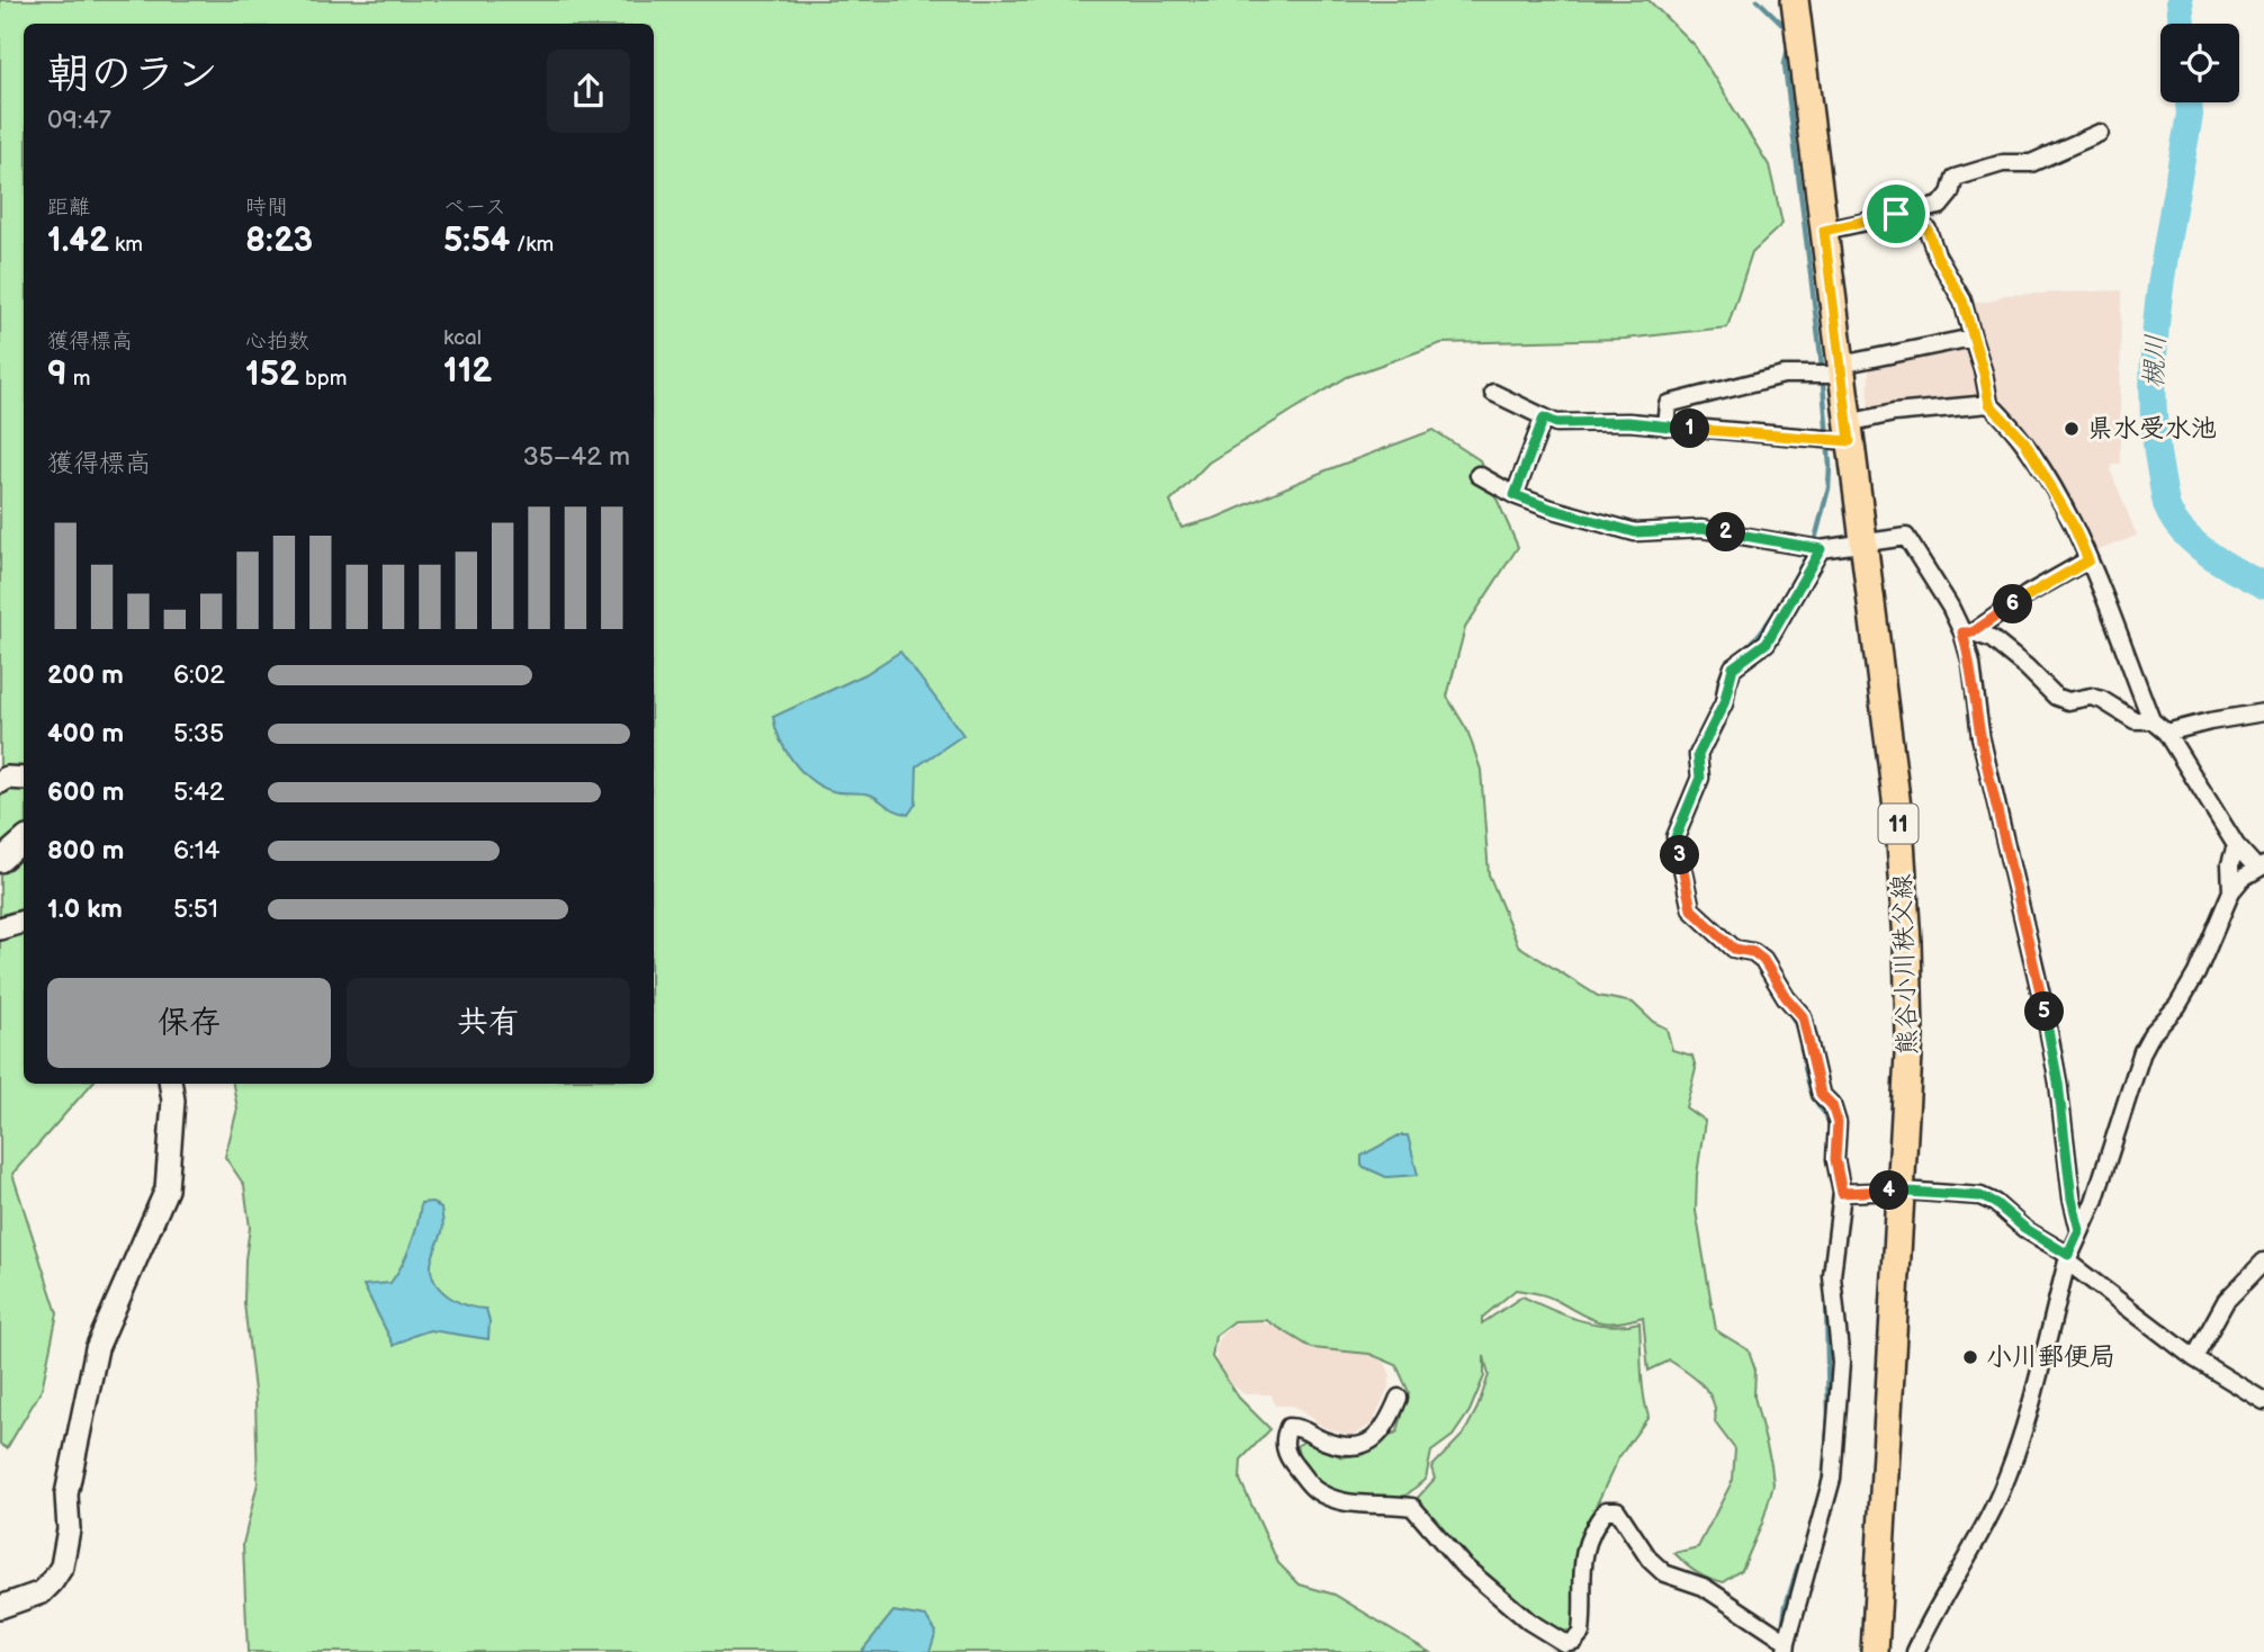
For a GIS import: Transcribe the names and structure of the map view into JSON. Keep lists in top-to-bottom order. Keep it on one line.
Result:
{"streets":{"main road":["11","熊谷小川秩父線"]},"water":["槻川"],"places":["県水受水池","小川郵便局"],"page":{"heading":["朝のラン","09:47"],"stats":[["距離","1.42 km"],["時間","8:23"],["ペース","5:54 /km"],["獲得標高","9 m"],["心拍数","152 bpm"],["kcal","112"]],"pins":["1","2","6","3","5","4"],"chart":["獲得標高","35–42 m"],"list":[{"name":"200 m","note":"6:02"},{"name":"400 m","note":"5:35"},{"name":"600 m","note":"5:42"},{"name":"800 m","note":"6:14"},{"name":"1.0 km","note":"5:51"}],"buttons":["保存","共有"]}}
